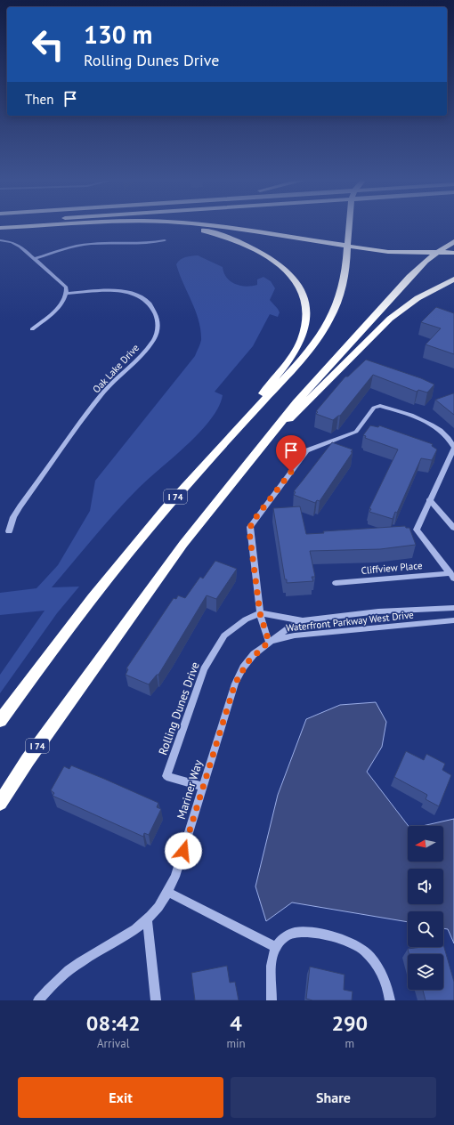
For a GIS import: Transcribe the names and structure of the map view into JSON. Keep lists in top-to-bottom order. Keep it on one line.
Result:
{"streets":{"highway":["I 74"],"street":["Oak Lake Drive","Cliffview Place","Waterfront Parkway West Drive","Rolling Dunes Drive","Mariner Way"]},"crossings":[["Waterfront Parkway West Drive","Mariner Way"],["Rolling Dunes Drive","Mariner Way"]],"north":"left","page":{"turn":["130 m","Rolling Dunes Drive"],"then":"Then","eta":["08:42","Arrival","4","min","290","m"],"buttons":["Exit","Share"]}}
